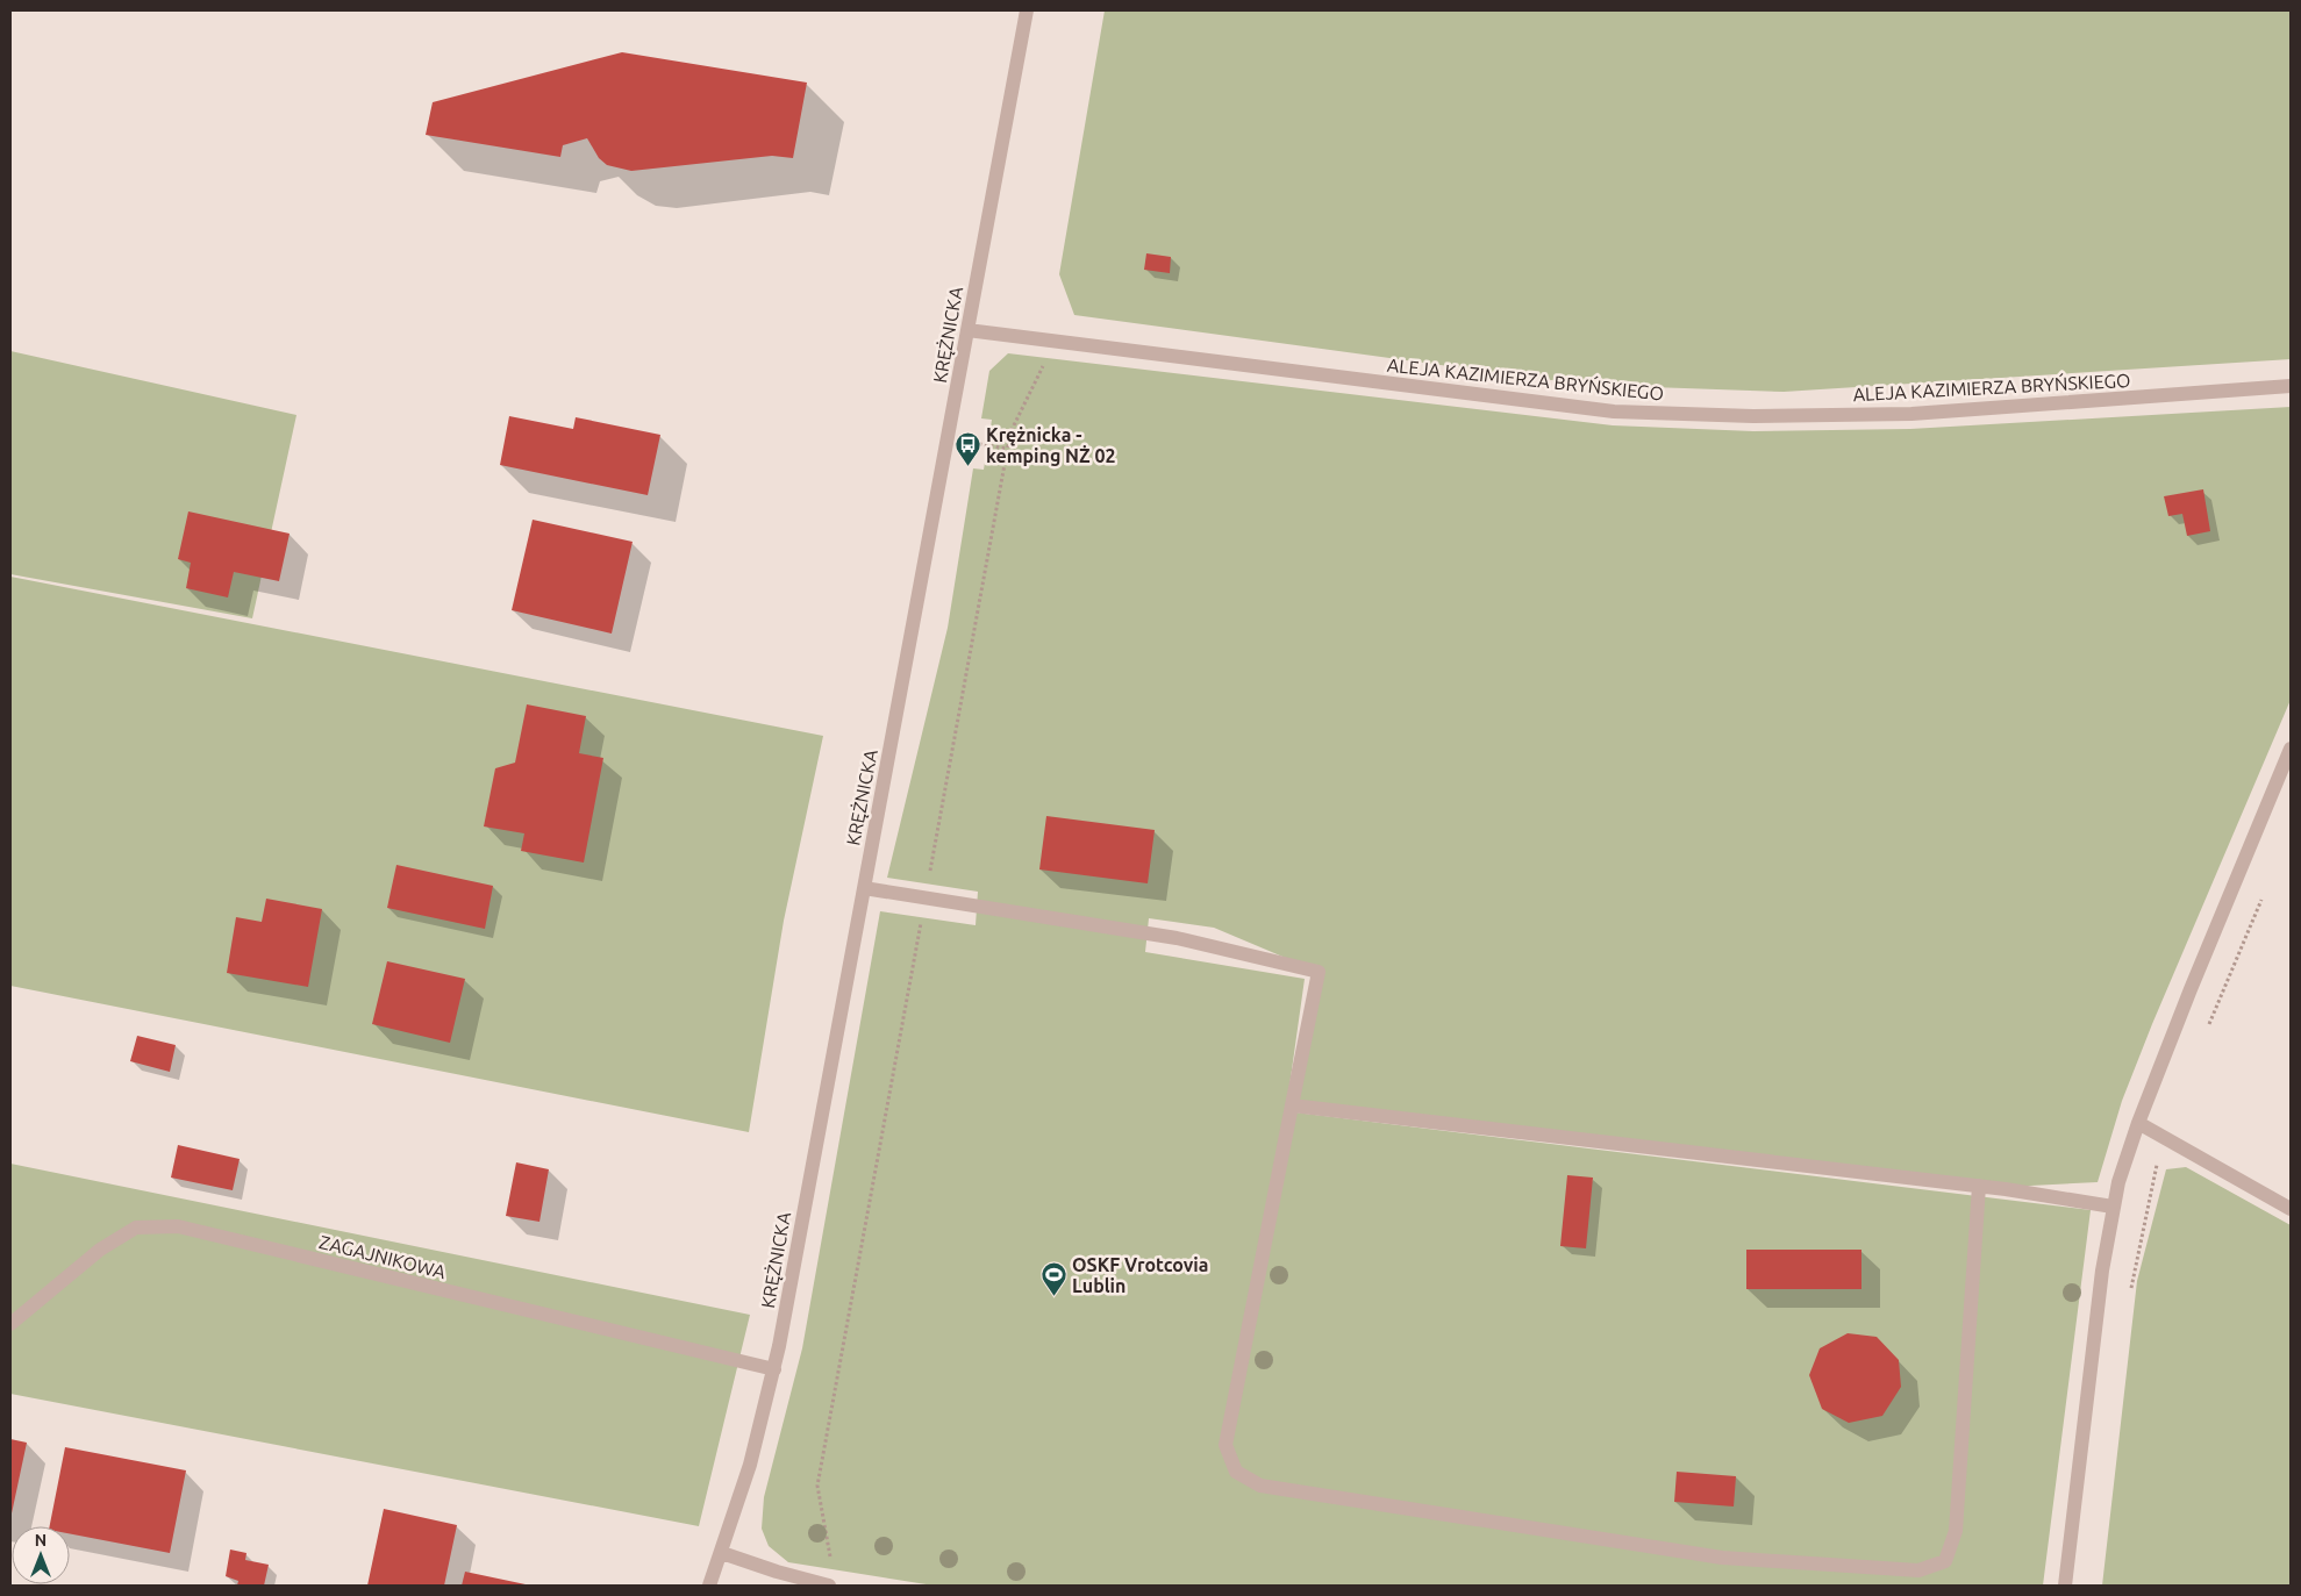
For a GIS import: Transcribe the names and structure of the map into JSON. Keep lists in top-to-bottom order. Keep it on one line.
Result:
{"streets":{"street":["KRĘŻNICKA","ALEJA KAZIMIERZA BRYŃSKIEGO","ZAGAJNIKOWA"]},"crossings":[["KRĘŻNICKA","ALEJA KAZIMIERZA BRYŃSKIEGO"],["KRĘŻNICKA","ZAGAJNIKOWA"]],"places":{"bus stop":["Krężnicka - kemping NŻ 02"],"sports":["OSKF Vrotcovia Lublin"]},"north":"top"}
